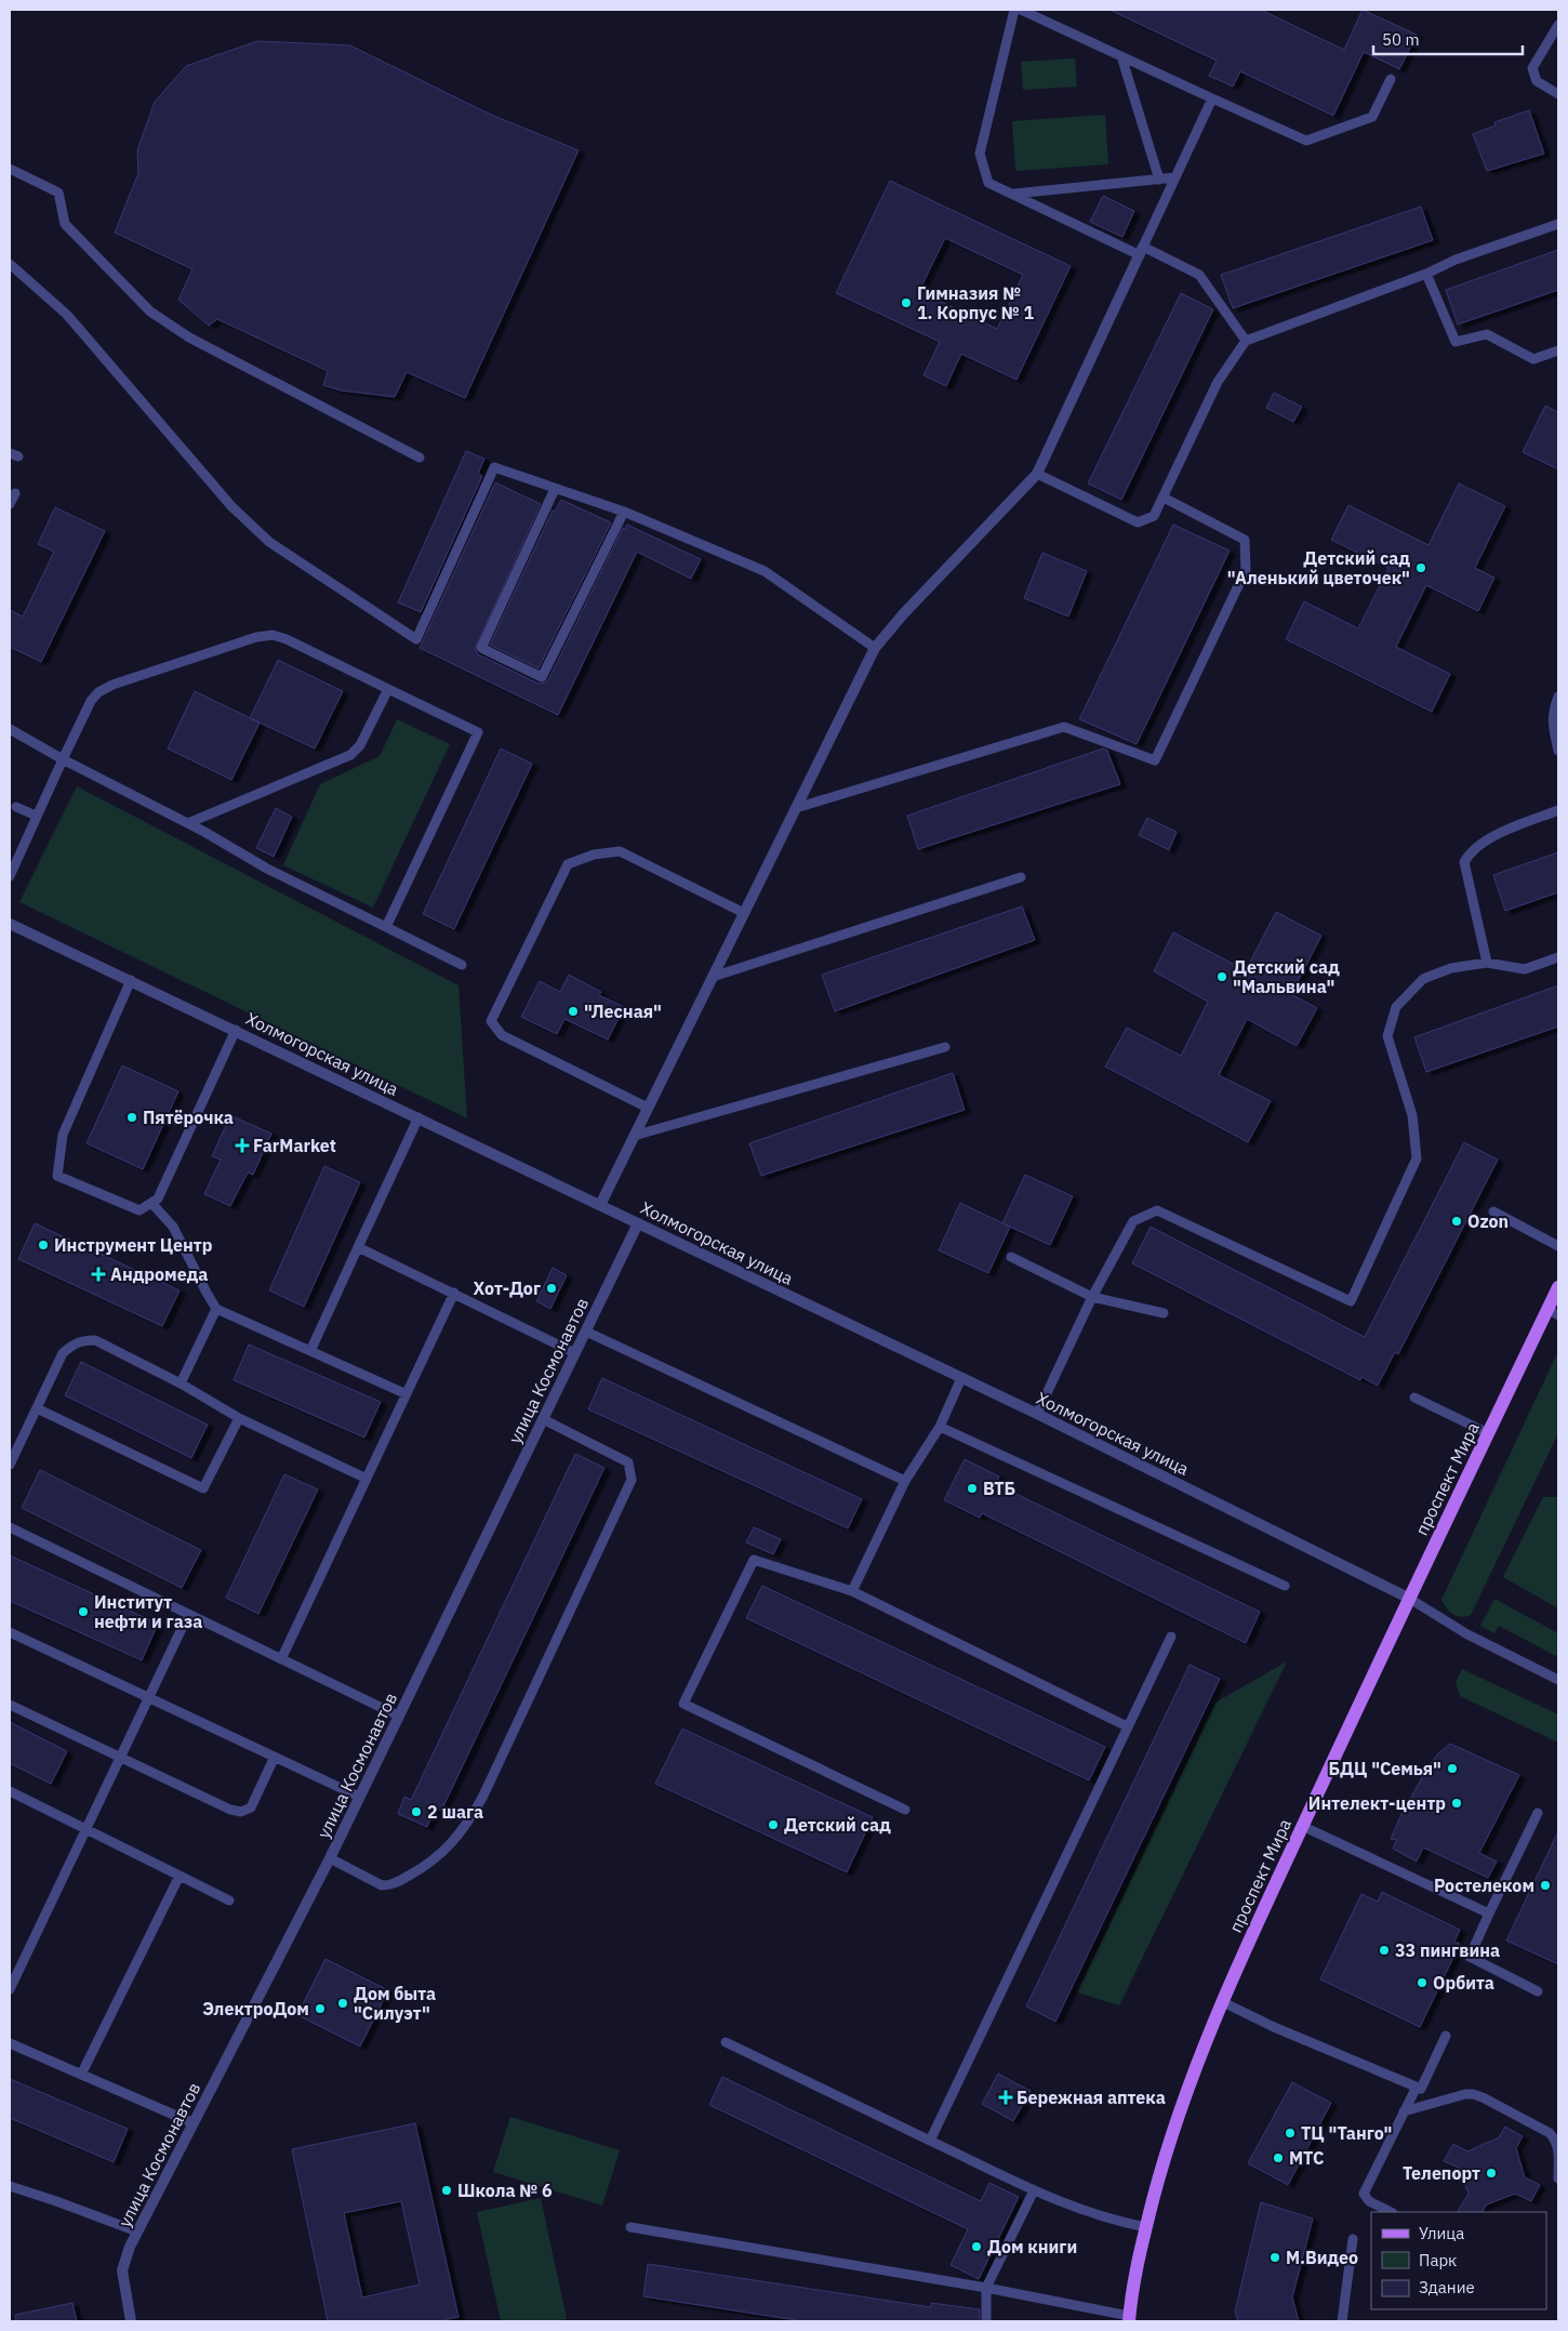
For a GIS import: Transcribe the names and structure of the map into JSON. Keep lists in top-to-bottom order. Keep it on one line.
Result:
{"streets":{"main road":["проспект Мира"],"street":["Холмогорская улица","улица Космонавтов"]},"crossings":[["Холмогорская улица","улица Космонавтов"],["Холмогорская улица","проспект Мира"]],"places":{"other":["Гимназия № 1. Корпус № 1","Детский сад \"Аленький цветочек\"","Детский сад \"Мальвина\"","\"Лесная\"","Пятёрочка","Ozon","Инструмент Центр","Хот-Дог","ВТБ","Институт нефти и газа","БДЦ \"Семья\"","Интелект-центр","2 шага","Детский сад","Ростелеком","33 пингвина","Орбита","Дом быта \"Силуэт\"","ЭлектроДом","ТЦ \"Танго\"","МТС","Телепорт","Школа № 6","Дом книги","М.Видео"],"health":["FarMarket","Андромеда","Бережная аптека"]},"legend":["Улица","Парк","Здание"],"scale_bar":"50 m"}
